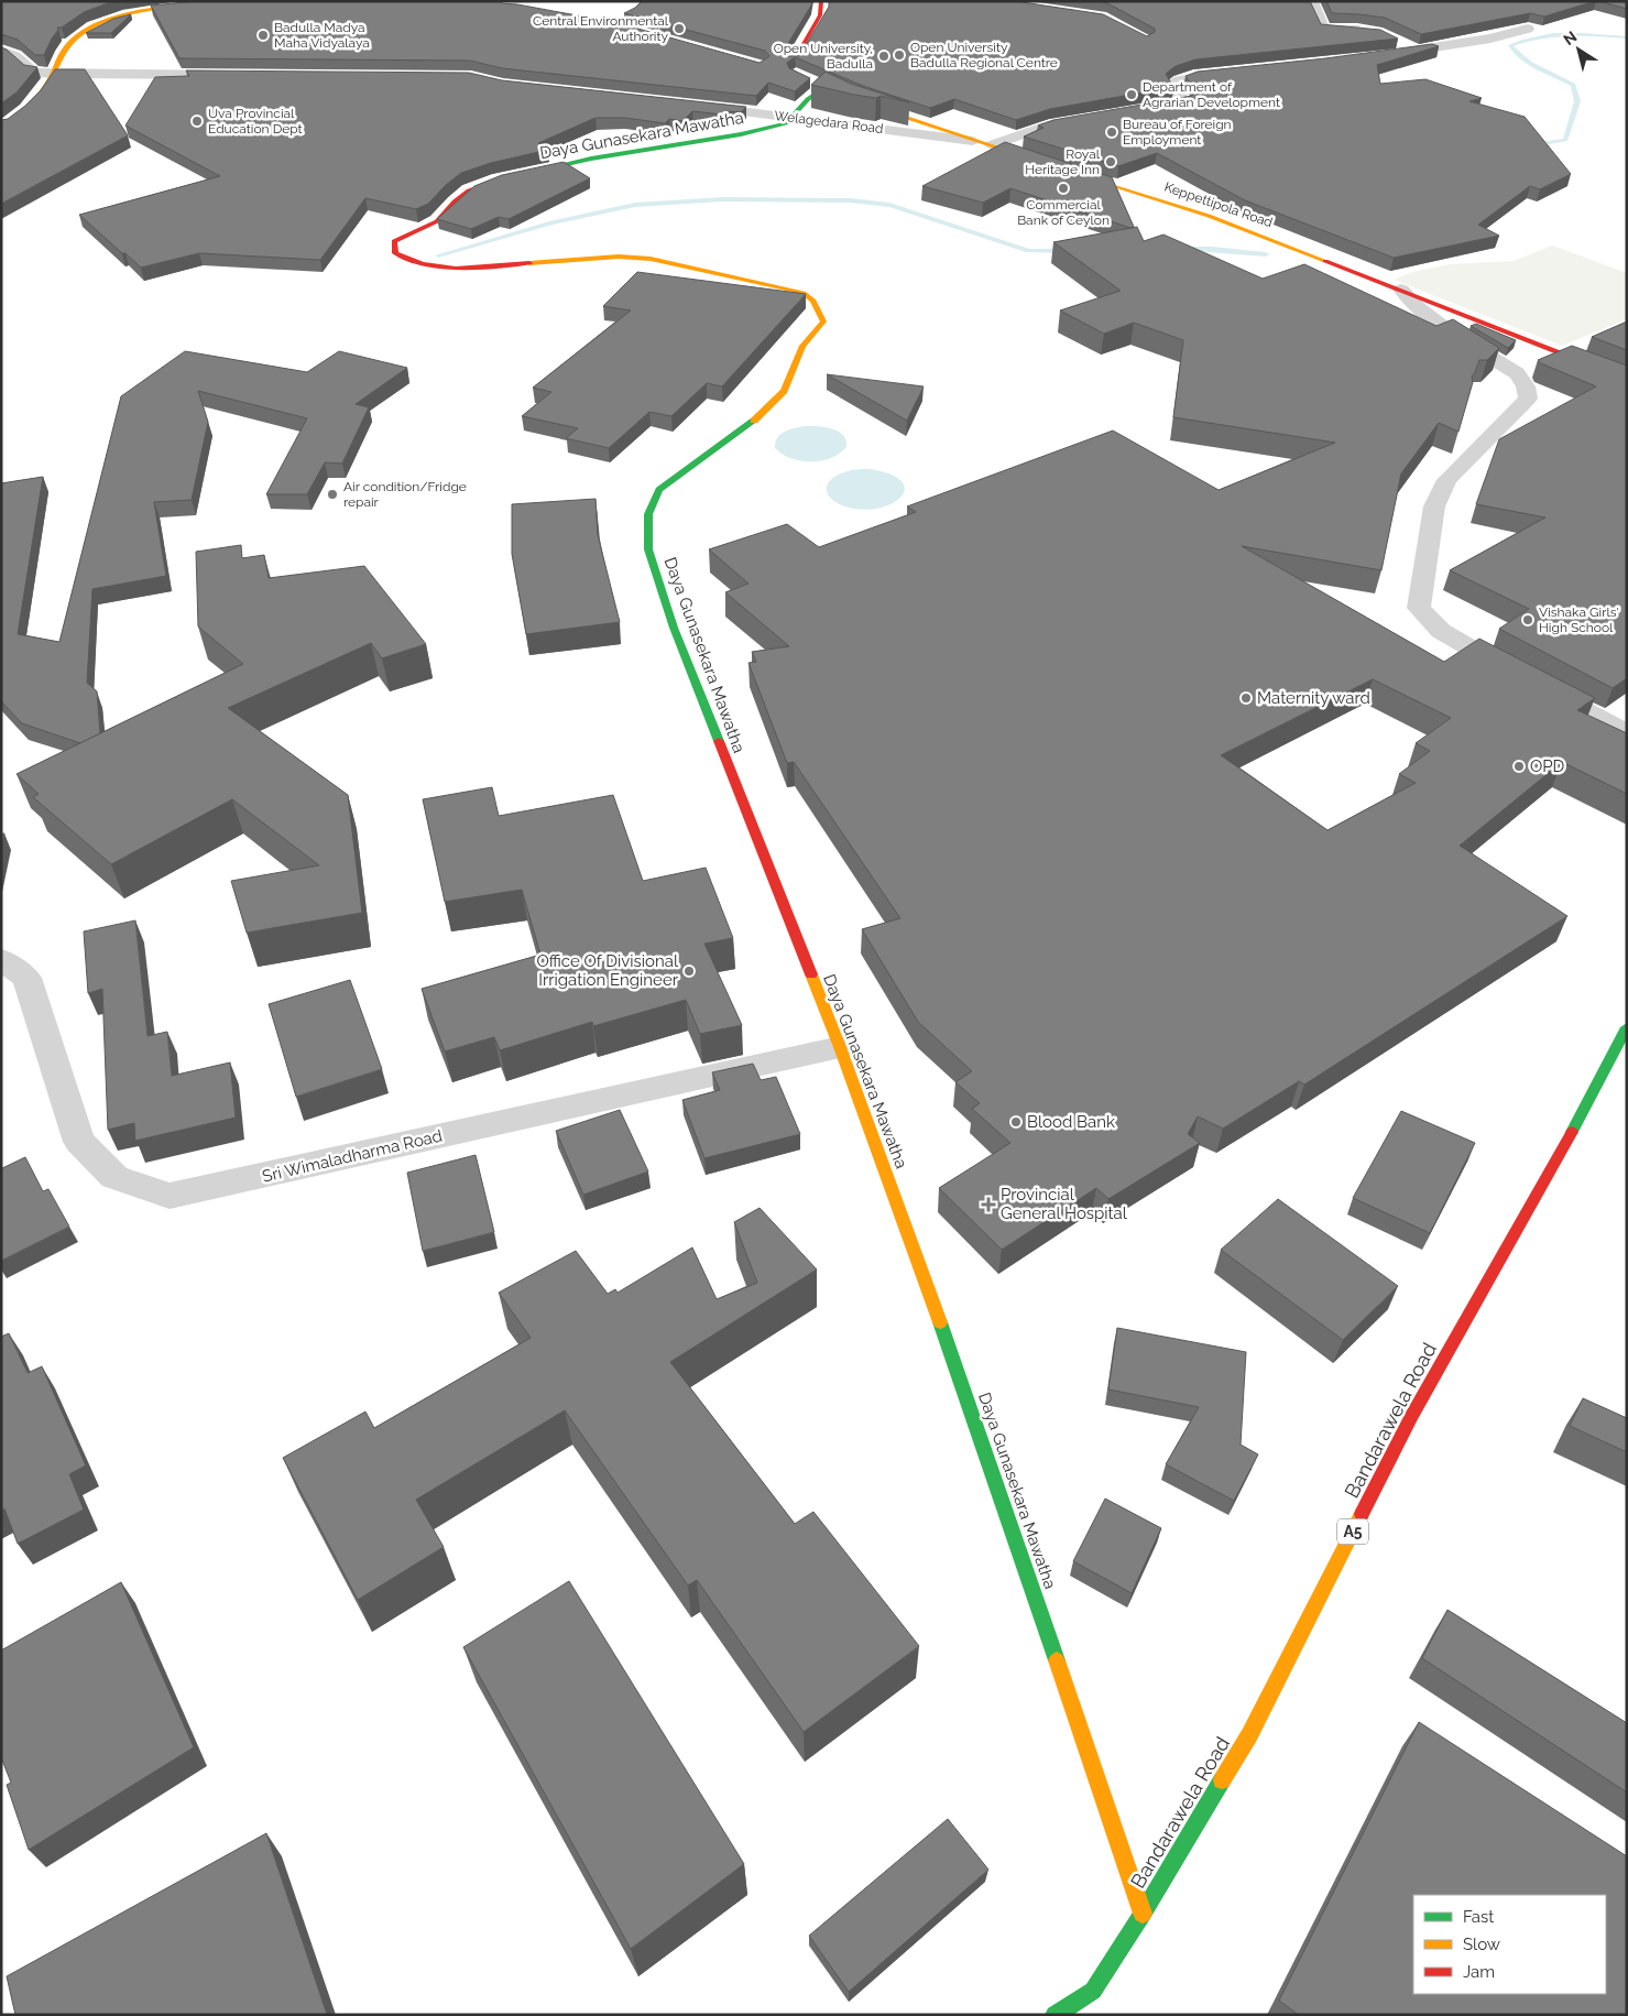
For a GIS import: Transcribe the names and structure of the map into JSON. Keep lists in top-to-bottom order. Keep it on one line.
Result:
{"streets":{"main road":["Daya Gunasekara Mawatha","Keppettipola Road","Bandarawela Road","A5"],"street":["Welagedara Road","Sri Wimaladharma Road"]},"crossings":[["Welagedara Road","Daya Gunasekara Mawatha"],["Daya Gunasekara Mawatha","Sri Wimaladharma Road"],["Daya Gunasekara Mawatha","Bandarawela Road"]],"places":{"other":["Central Environmental Authority","Badulla Madya Maha Vidyalaya","Open University Badulla Regional Centre","Open University, Badulla","Department of Agrarian Development","Uva Provincial Education Dept","Bureau of Foreign Employment","Royal Heritage Inn","Commercial Bank of Ceylon","Air condition/Fridge repair","Vishaka Girls' High School","Maternity ward","OPD","Office Of Divisional Irrigation Engineer","Blood Bank"],"health":["Provincial General Hospital"]},"legend":["Fast","Slow","Jam"],"north":"top left"}
